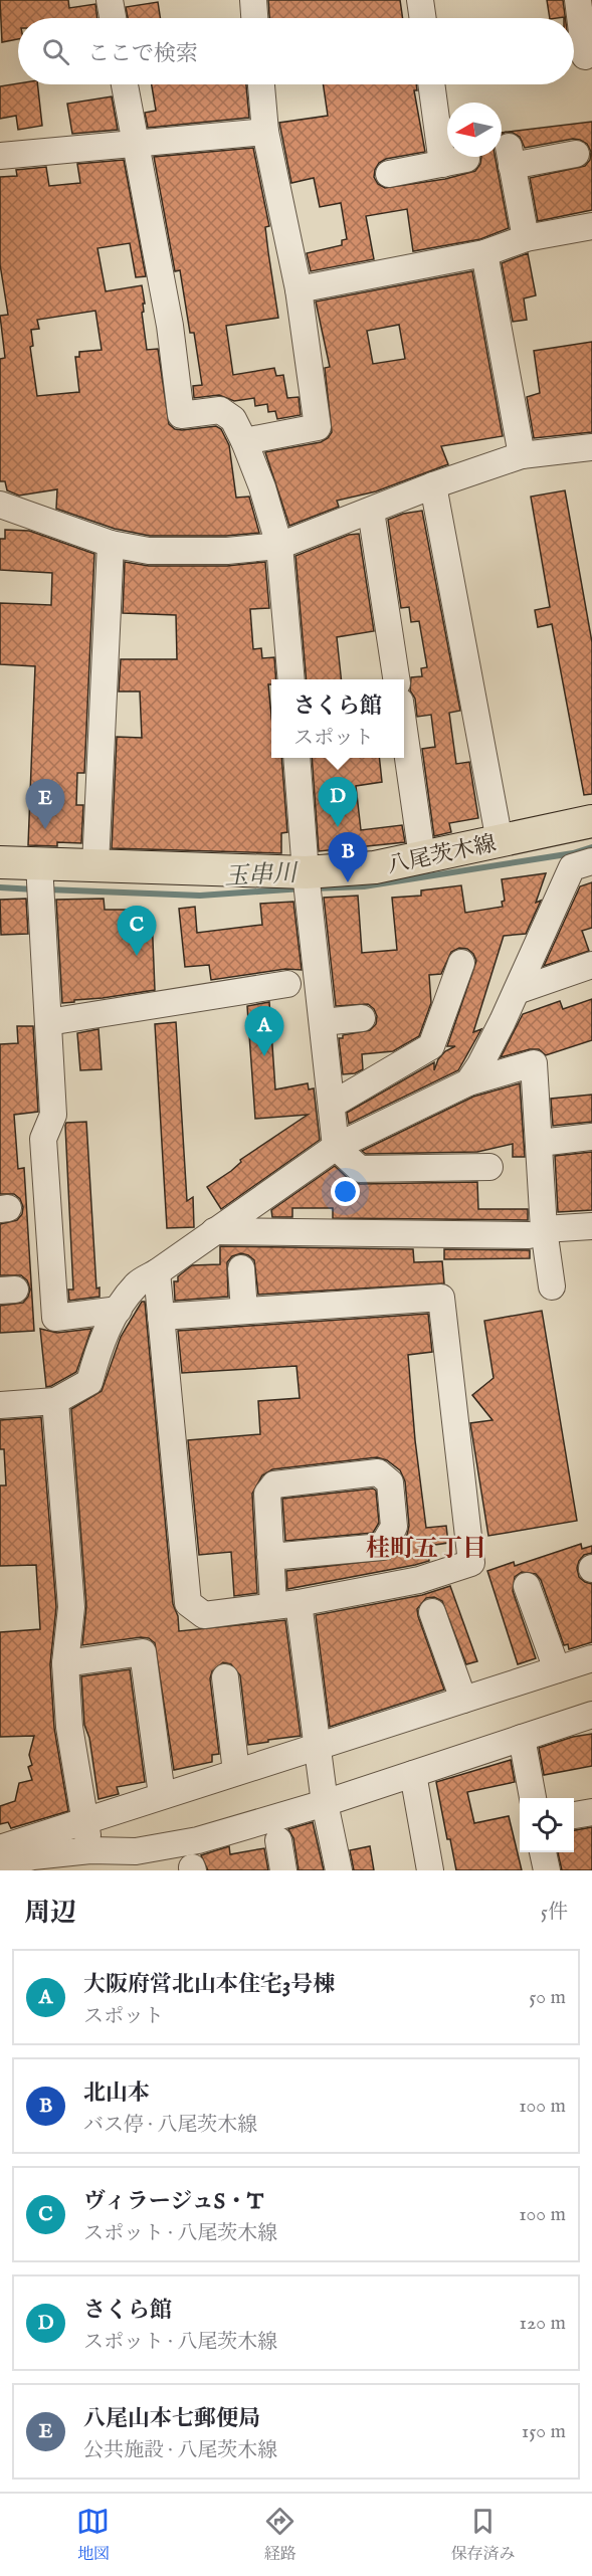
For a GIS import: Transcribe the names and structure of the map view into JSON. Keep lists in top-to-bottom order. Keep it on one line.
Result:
{"streets":{"main road":["八尾茨木線"]},"districts":["桂町五丁目"],"water":["玉串川"],"north":"left","page":{"search":"ここで検索","popup":["さくら館","スポット"],"pins":["D","E","B","C","A"],"heading":["周辺","5件"],"list":[{"mark":"A","name":"大阪府営北山本住宅3号棟","note":"スポット","value":"50 m"},{"mark":"B","name":"北山本","note":"バス停 · 八尾茨木線","value":"100 m"},{"mark":"C","name":"ヴィラージュS・T","note":"スポット · 八尾茨木線","value":"100 m"},{"mark":"D","name":"さくら館","note":"スポット · 八尾茨木線","value":"120 m"},{"mark":"E","name":"八尾山本七郵便局","note":"公共施設 · 八尾茨木線","value":"150 m"}],"nav":["地図","経路","保存済み"]}}
